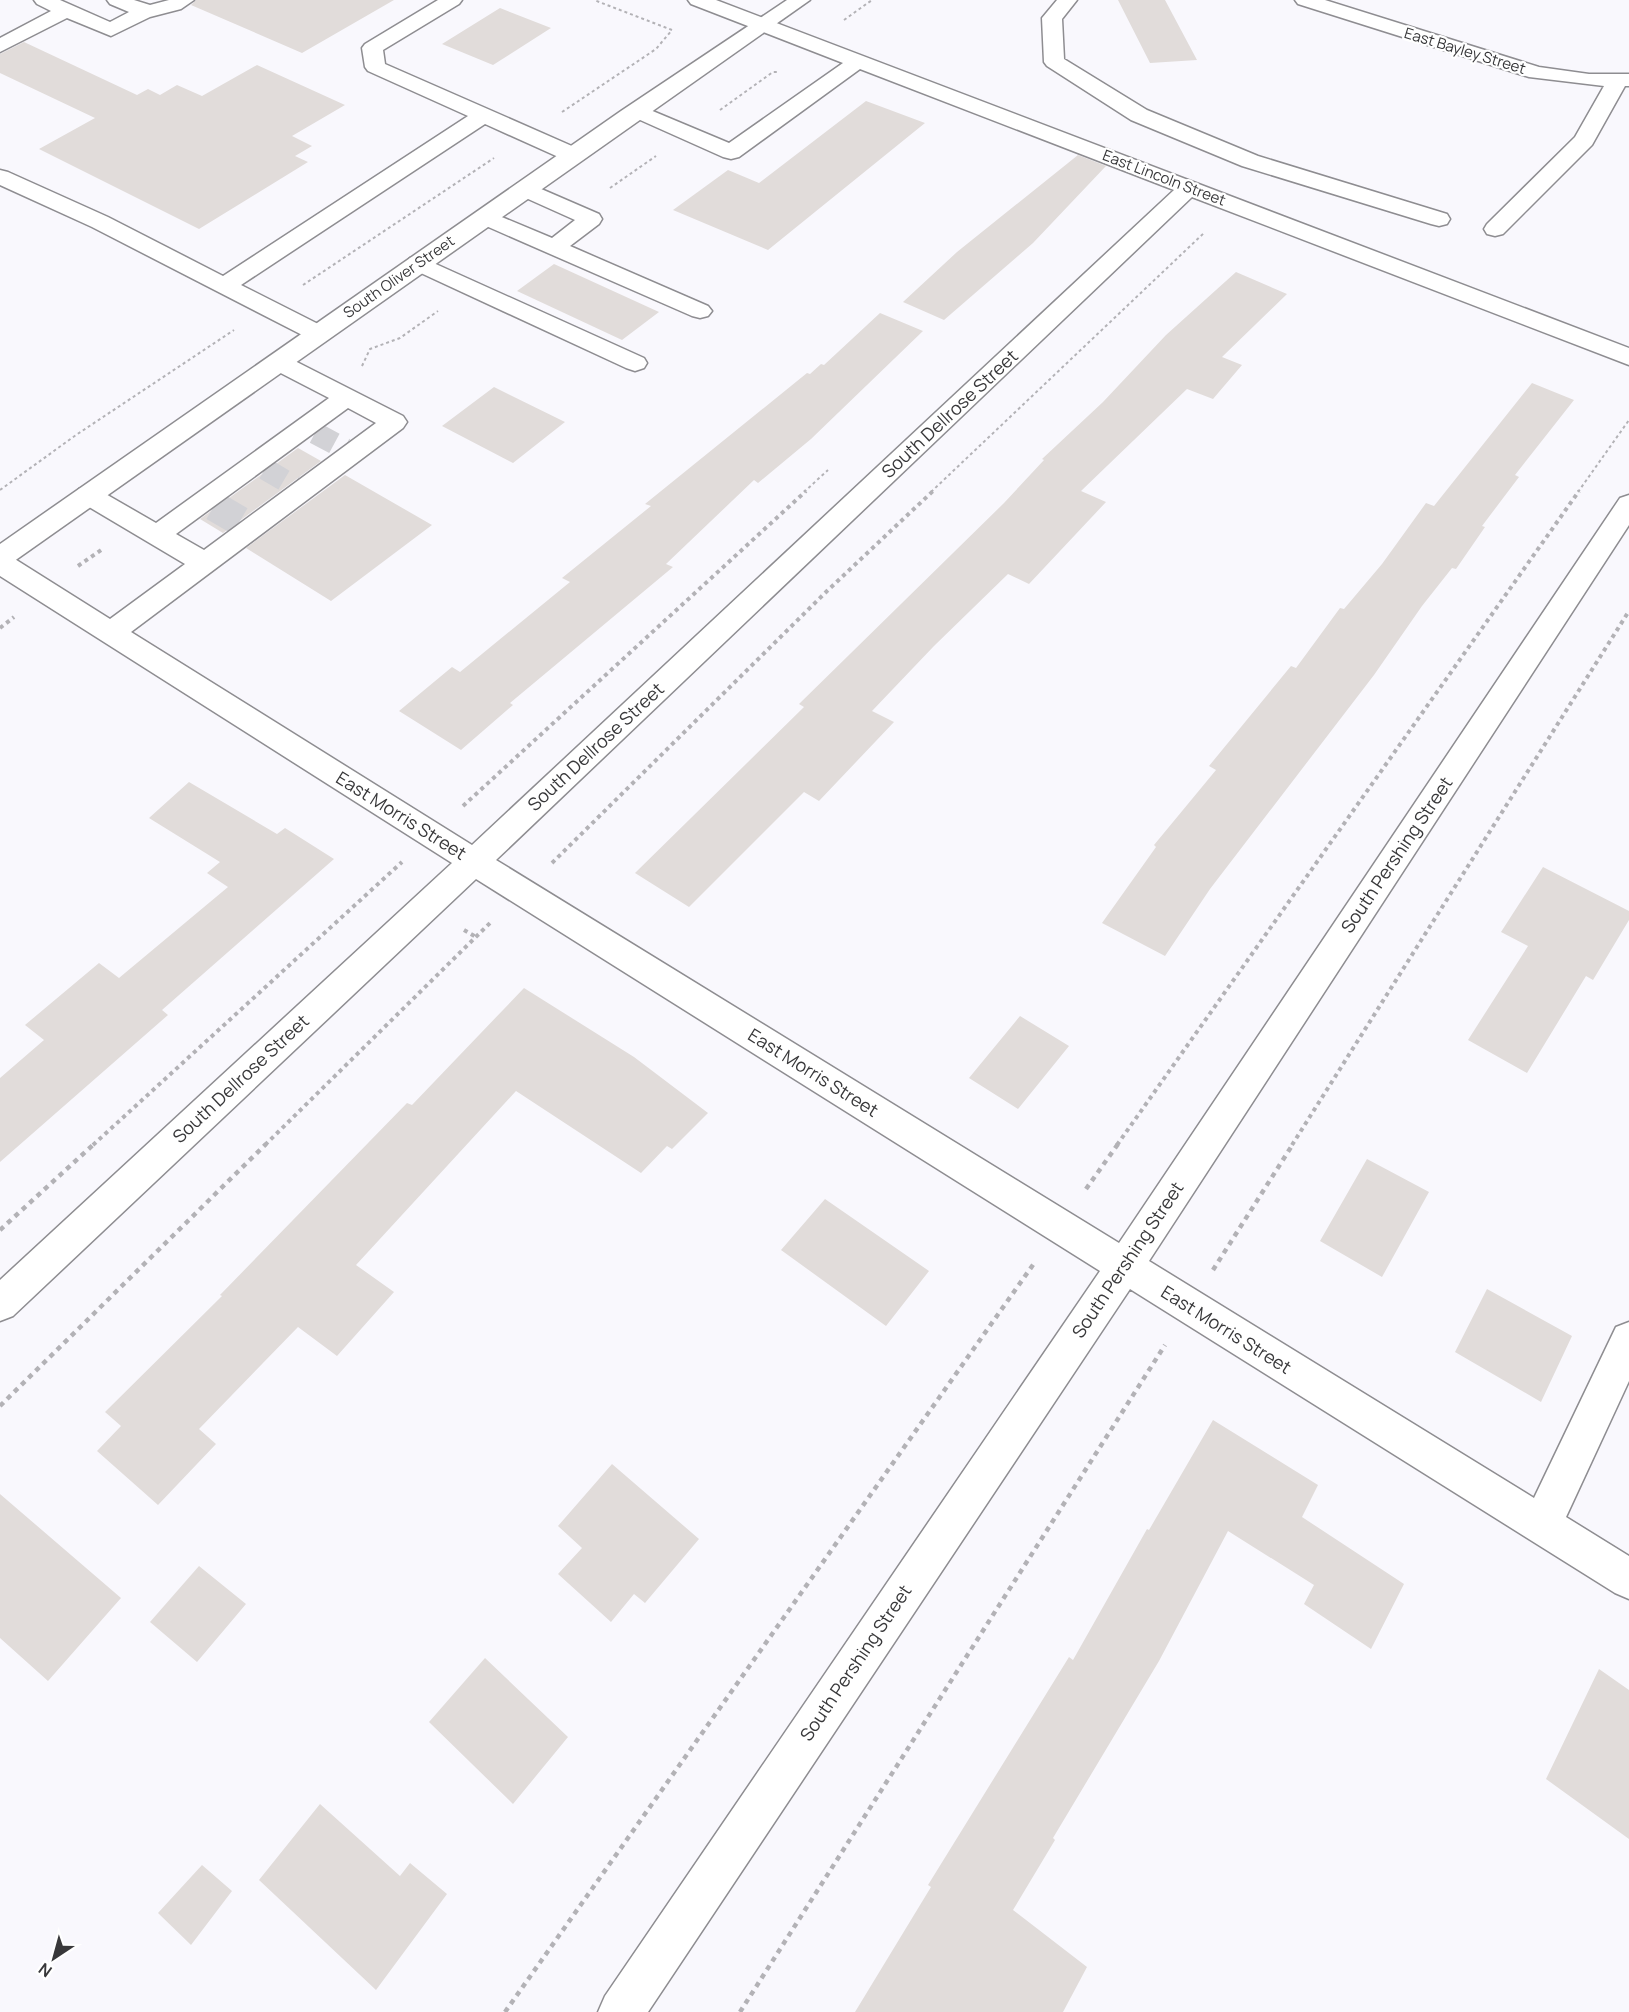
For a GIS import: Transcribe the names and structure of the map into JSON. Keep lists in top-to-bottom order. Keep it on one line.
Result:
{"streets":{"street":["East Bayley Street","East Lincoln Street","South Oliver Street","South Dellrose Street","East Morris Street","South Pershing Street"]},"crossings":[["East Lincoln Street","South Oliver Street"],["East Lincoln Street","South Dellrose Street"],["South Dellrose Street","East Morris Street"],["East Morris Street","South Pershing Street"]],"north":"bottom left"}
